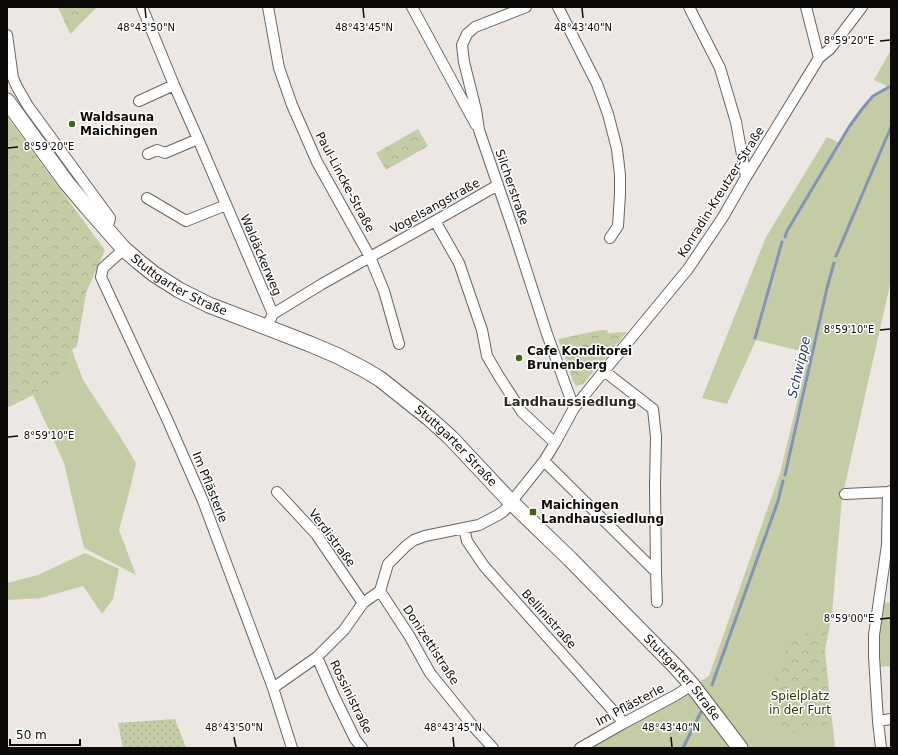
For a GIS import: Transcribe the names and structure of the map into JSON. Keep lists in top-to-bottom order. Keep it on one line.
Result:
{"streets":{"main road":["Stuttgarter Straße"],"street":["Paul-Lincke-Straße","Silcherstraße","Konradin-Kreutzer-Straße","Vogelsangstraße","Waldäckerweg","Im Pflästerle","Verdistraße","Bellinistraße","Donizettistraße","Rossinistraße"]},"crossings":[["Paul-Lincke-Straße","Vogelsangstraße"],["Silcherstraße","Konradin-Kreutzer-Straße"],["Silcherstraße","Vogelsangstraße"],["Konradin-Kreutzer-Straße","Stuttgarter Straße"],["Vogelsangstraße","Waldäckerweg"],["Vogelsangstraße","Stuttgarter Straße"],["Waldäckerweg","Stuttgarter Straße"],["Stuttgarter Straße","Im Pflästerle"],["Im Pflästerle","Bellinistraße"]],"districts":["Landhaussiedlung"],"water":["Schwippe"],"parks":["Spielplatz in der Furt"],"places":{"other":["Waldsauna Maichingen","Cafe Konditorei Brunenberg"],"transit":["Maichingen Landhaussiedlung"]},"scale_bar":"50 m","coordinates":["48°43'50\"N","48°43'45\"N","48°43'40\"N","8°59'20\"E","8°59'10\"E","8°59'00\"E"]}
